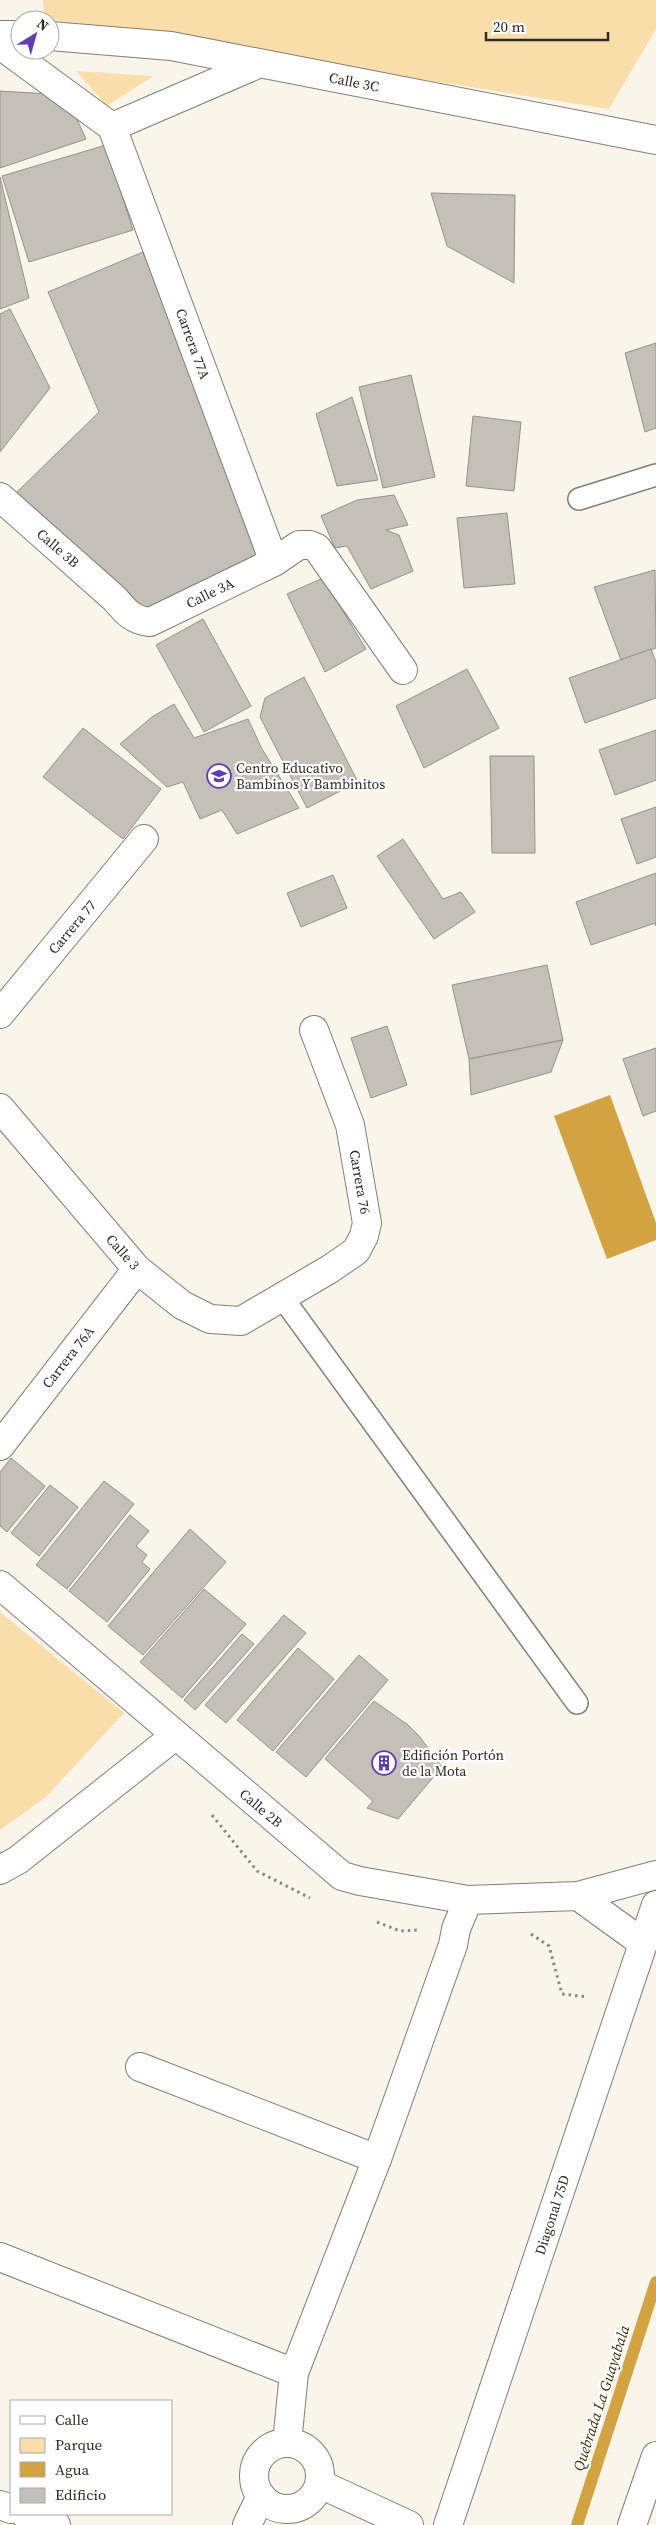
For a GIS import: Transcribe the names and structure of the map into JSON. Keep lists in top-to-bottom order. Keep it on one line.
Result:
{"streets":{"street":["Calle 3C","Carrera 77A","Calle 3B","Calle 3A","Carrera 77","Carrera 76","Calle 3","Carrera 76A","Calle 2B","Diagonal 75D"]},"crossings":[["Carrera 77A","Calle 3A"],["Calle 3B","Calle 3A"],["Carrera 76","Calle 3"],["Calle 3","Carrera 76A"]],"water":["Quebrada La Guayabala"],"places":{"school or university":["Centro Educativo Bambinos Y Bambinitos"],"building":["Edifición Portón de la Mota"]},"legend":["Calle","Parque","Agua","Edificio"],"scale_bar":"20 m","north":"top right"}
